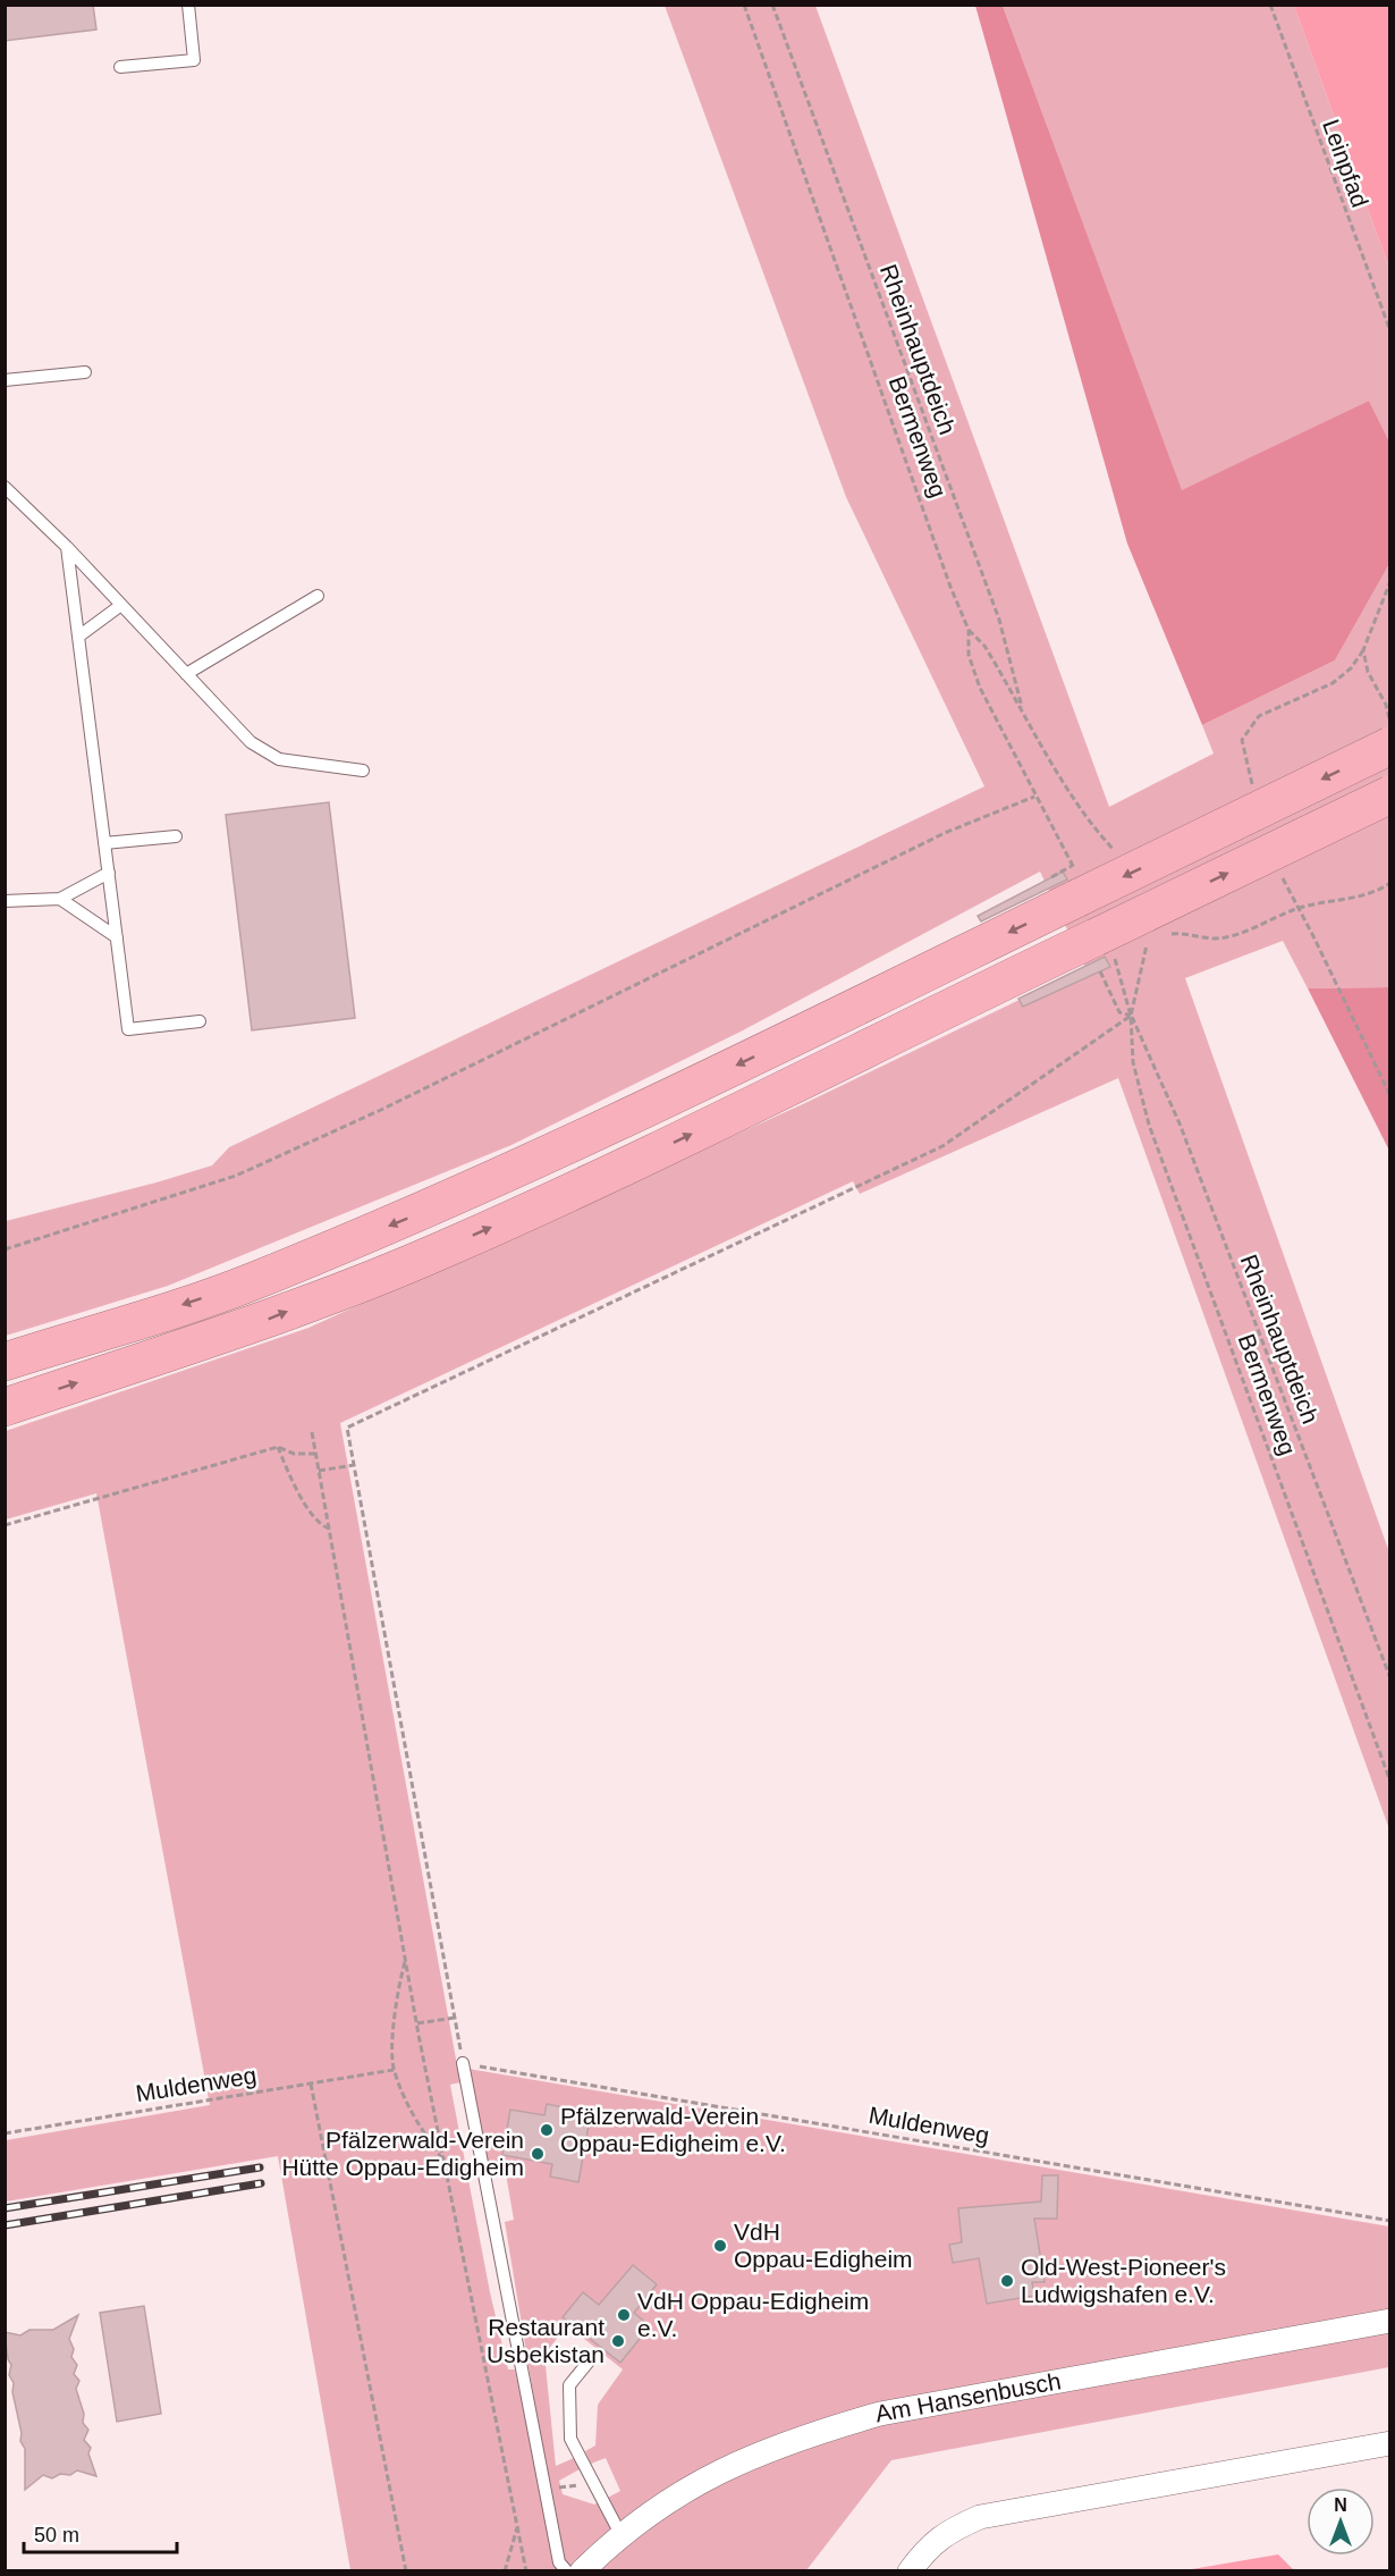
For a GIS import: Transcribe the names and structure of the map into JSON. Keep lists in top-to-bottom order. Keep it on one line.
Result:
{"streets":{"street":["Am Hansenbusch"],"path":["Leinpfad","Rheinhauptdeich","Bermenweg","Muldenweg"]},"crossings":[["Rheinhauptdeich","Bermenweg"]],"places":["Pfälzerwald-Verein Oppau-Edigheim e.V.","Pfälzerwald-Verein Hütte Oppau-Edigheim","VdH Oppau-Edigheim","Old-West-Pioneer's Ludwigshafen e.V.","VdH Oppau-Edigheim e.V.","Restaurant Usbekistan"],"scale_bar":"50 m","north":"top"}
